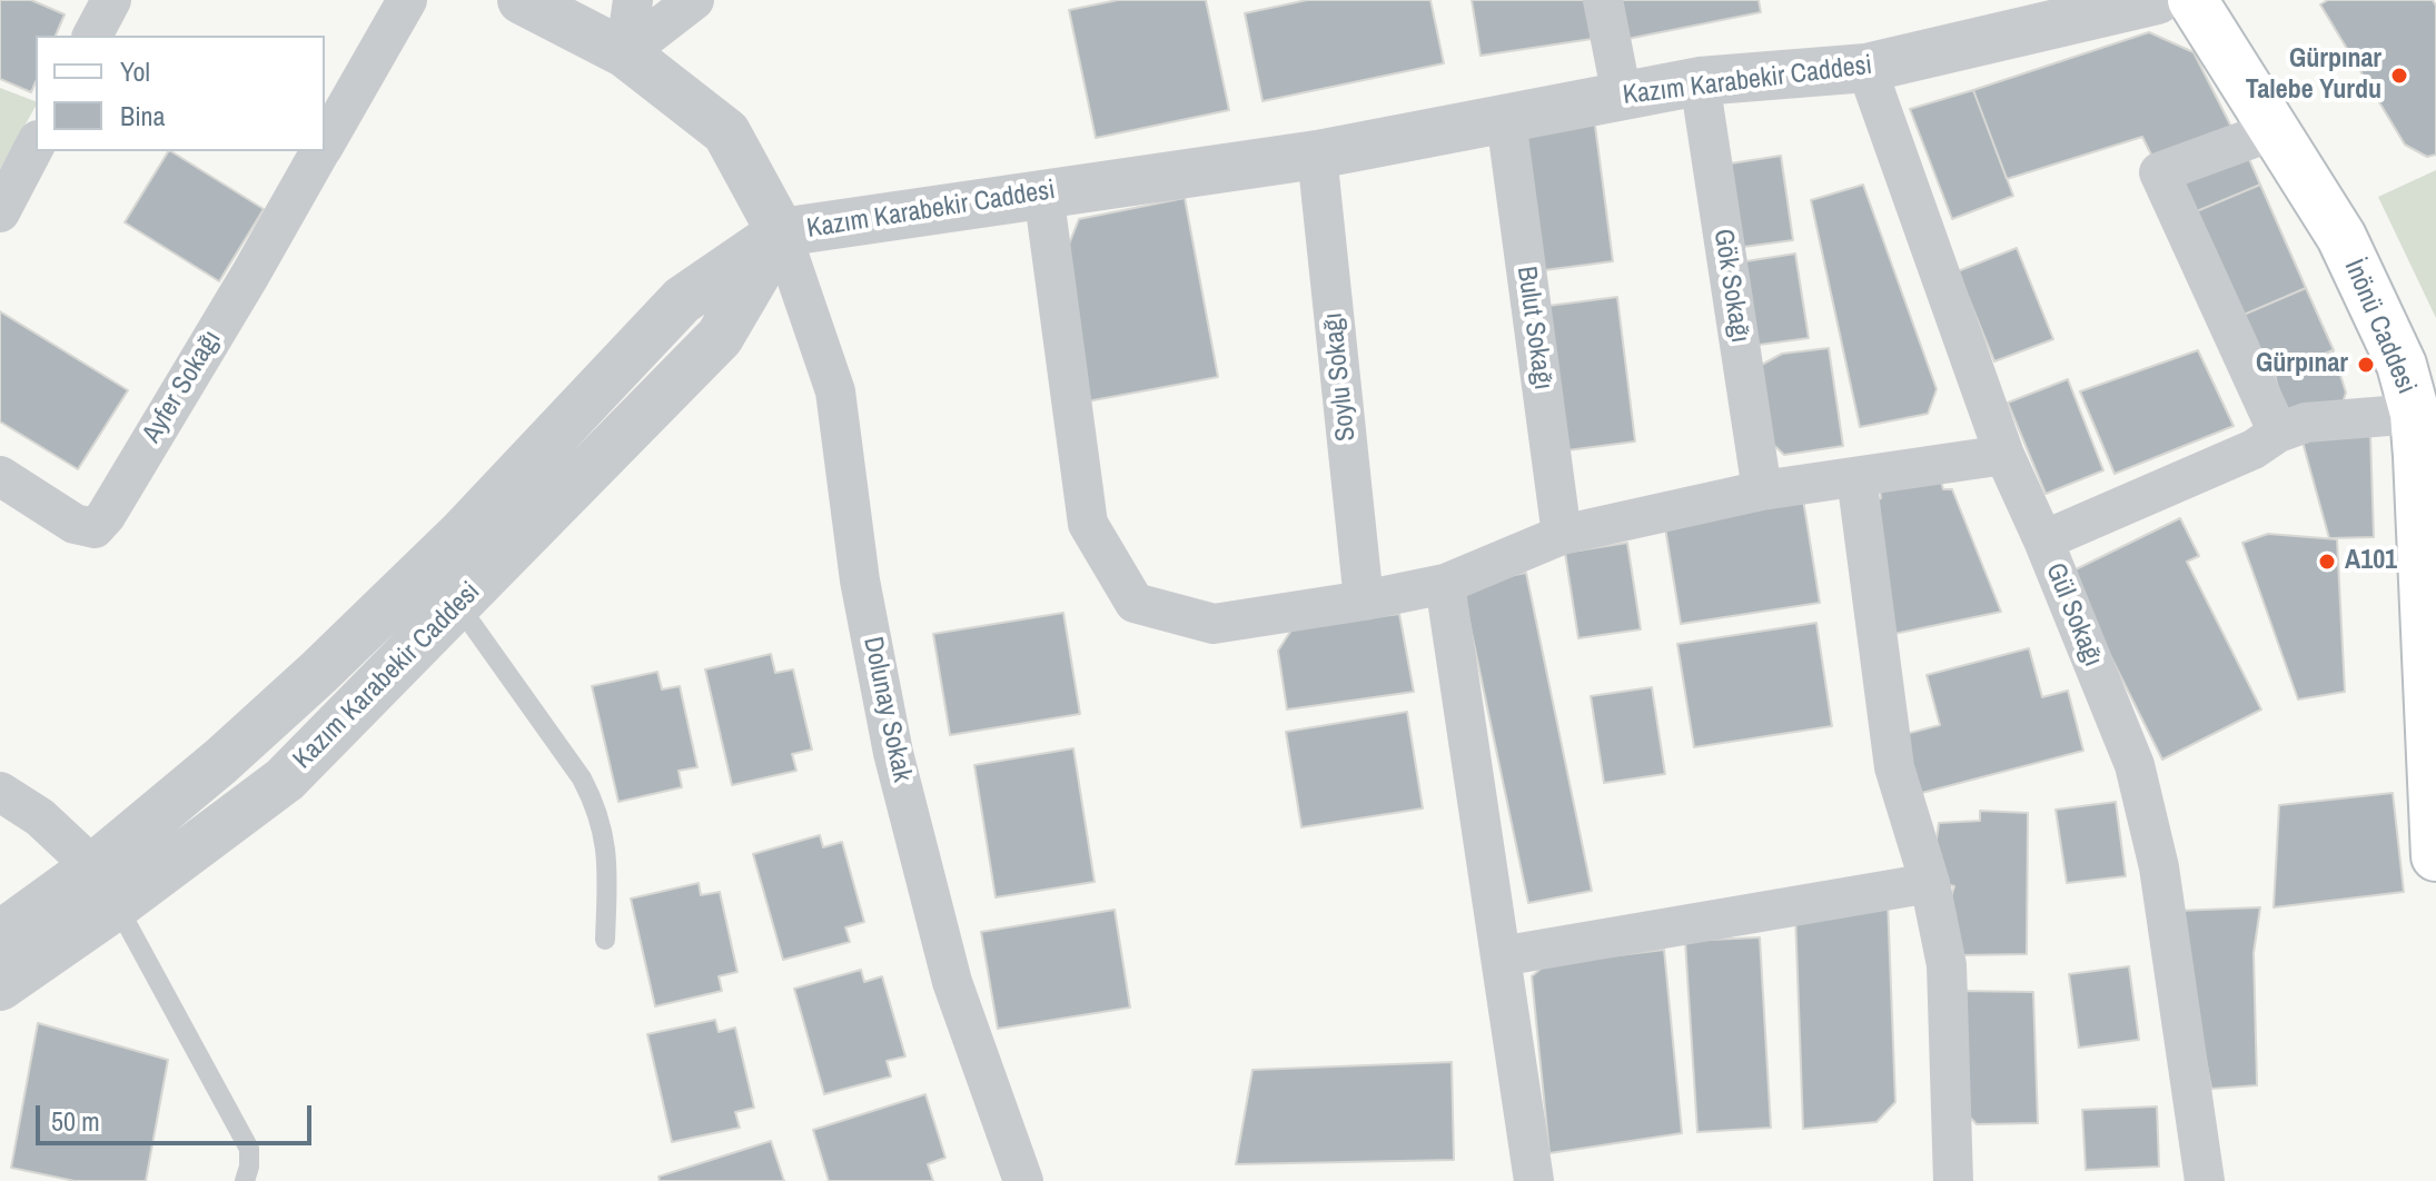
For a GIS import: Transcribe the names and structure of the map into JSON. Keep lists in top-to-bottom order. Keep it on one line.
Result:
{"streets":{"main road":["İnönü Caddesi"],"street":["Kazım Karabekir Caddesi","Gök Sokağı","Bulut Sokağı","Soylu Sokağı","Ayfer Sokağı","Gül Sokağı","Dolunay Sokak"]},"crossings":[["Kazım Karabekir Caddesi","Gök Sokağı"],["Kazım Karabekir Caddesi","Bulut Sokağı"],["Kazım Karabekir Caddesi","Soylu Sokağı"],["Kazım Karabekir Caddesi","Gül Sokağı"],["Kazım Karabekir Caddesi","Dolunay Sokak"]],"places":["Gürpınar Talebe Yurdu","Gürpınar","A101"],"legend":["Yol","Bina"],"scale_bar":"50 m"}
